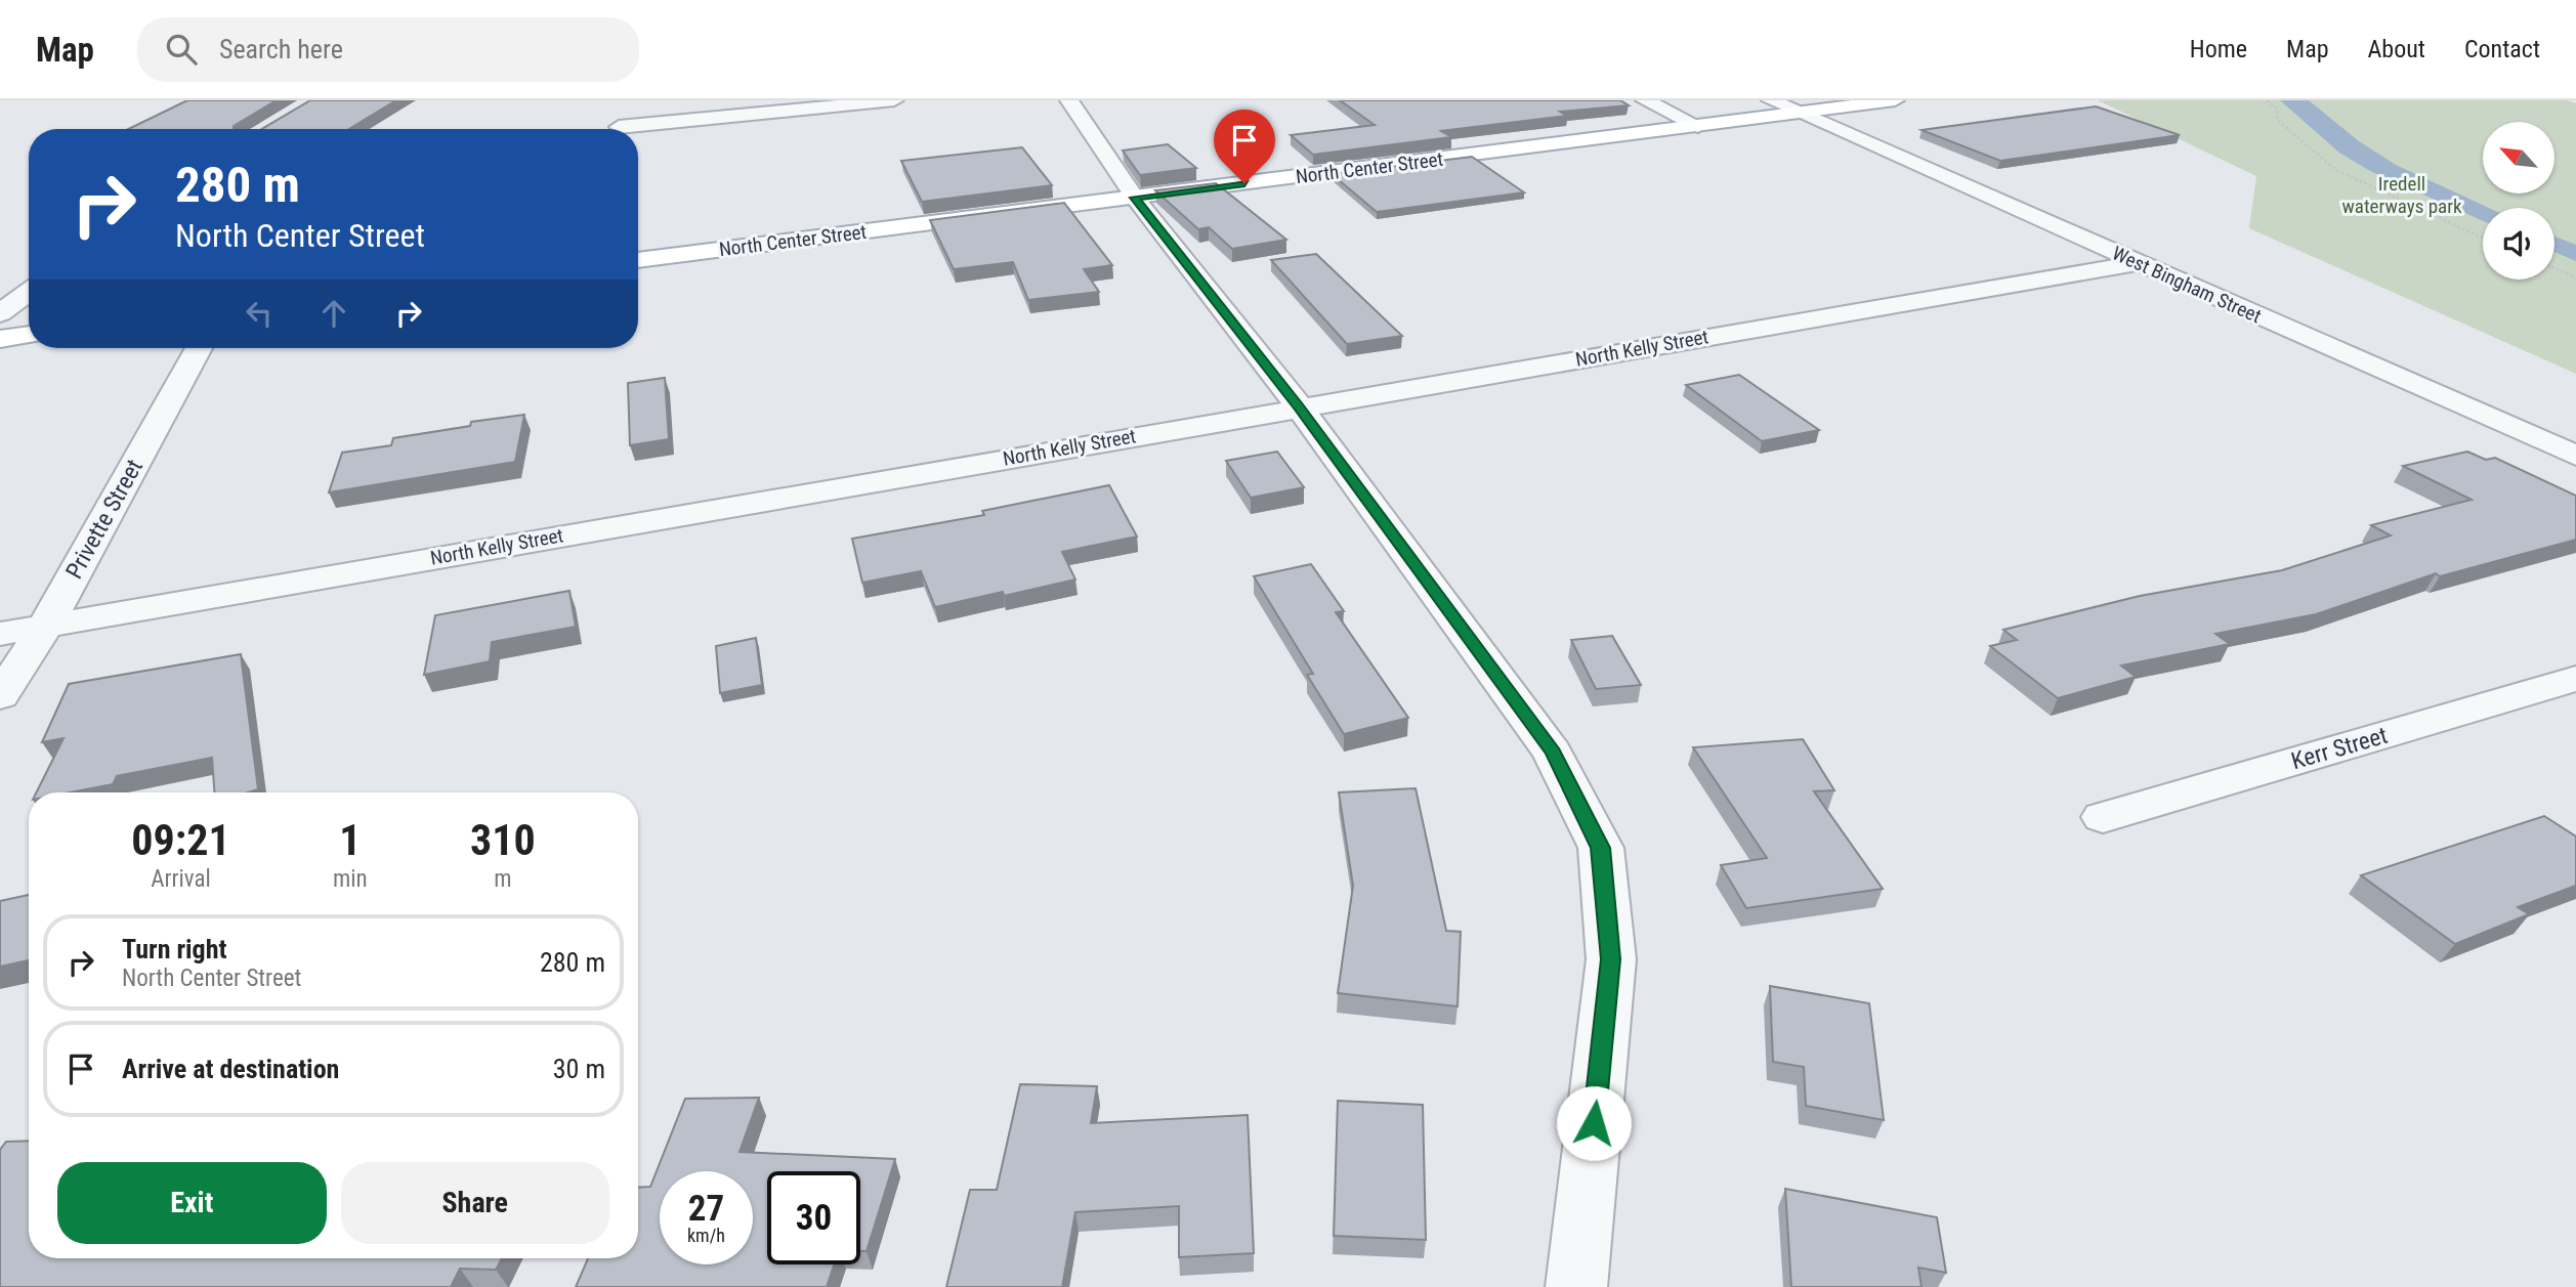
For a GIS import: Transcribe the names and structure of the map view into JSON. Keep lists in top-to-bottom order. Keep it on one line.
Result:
{"streets":{"main road":["North Center Street"],"street":["West Bingham Street","North Kelly Street","Privette Street","Kerr Street"]},"crossings":[["North Center Street","West Bingham Street"],["West Bingham Street","North Kelly Street"],["North Kelly Street","Privette Street"]],"parks":["Iredell waterways park"],"north":"top left","page":{"header":"Map","search":"Search here","nav":["Home","Map","About","Contact"],"turn":["280 m","North Center Street"],"eta":["09:21","Arrival","1","min","310","m"],"list":[{"name":"Turn right","note":"North Center Street","value":"280 m"},{"name":"Arrive at destination","value":"30 m"}],"buttons":["Exit","Share"],"speed":"27 km/h","limit":"30"}}
